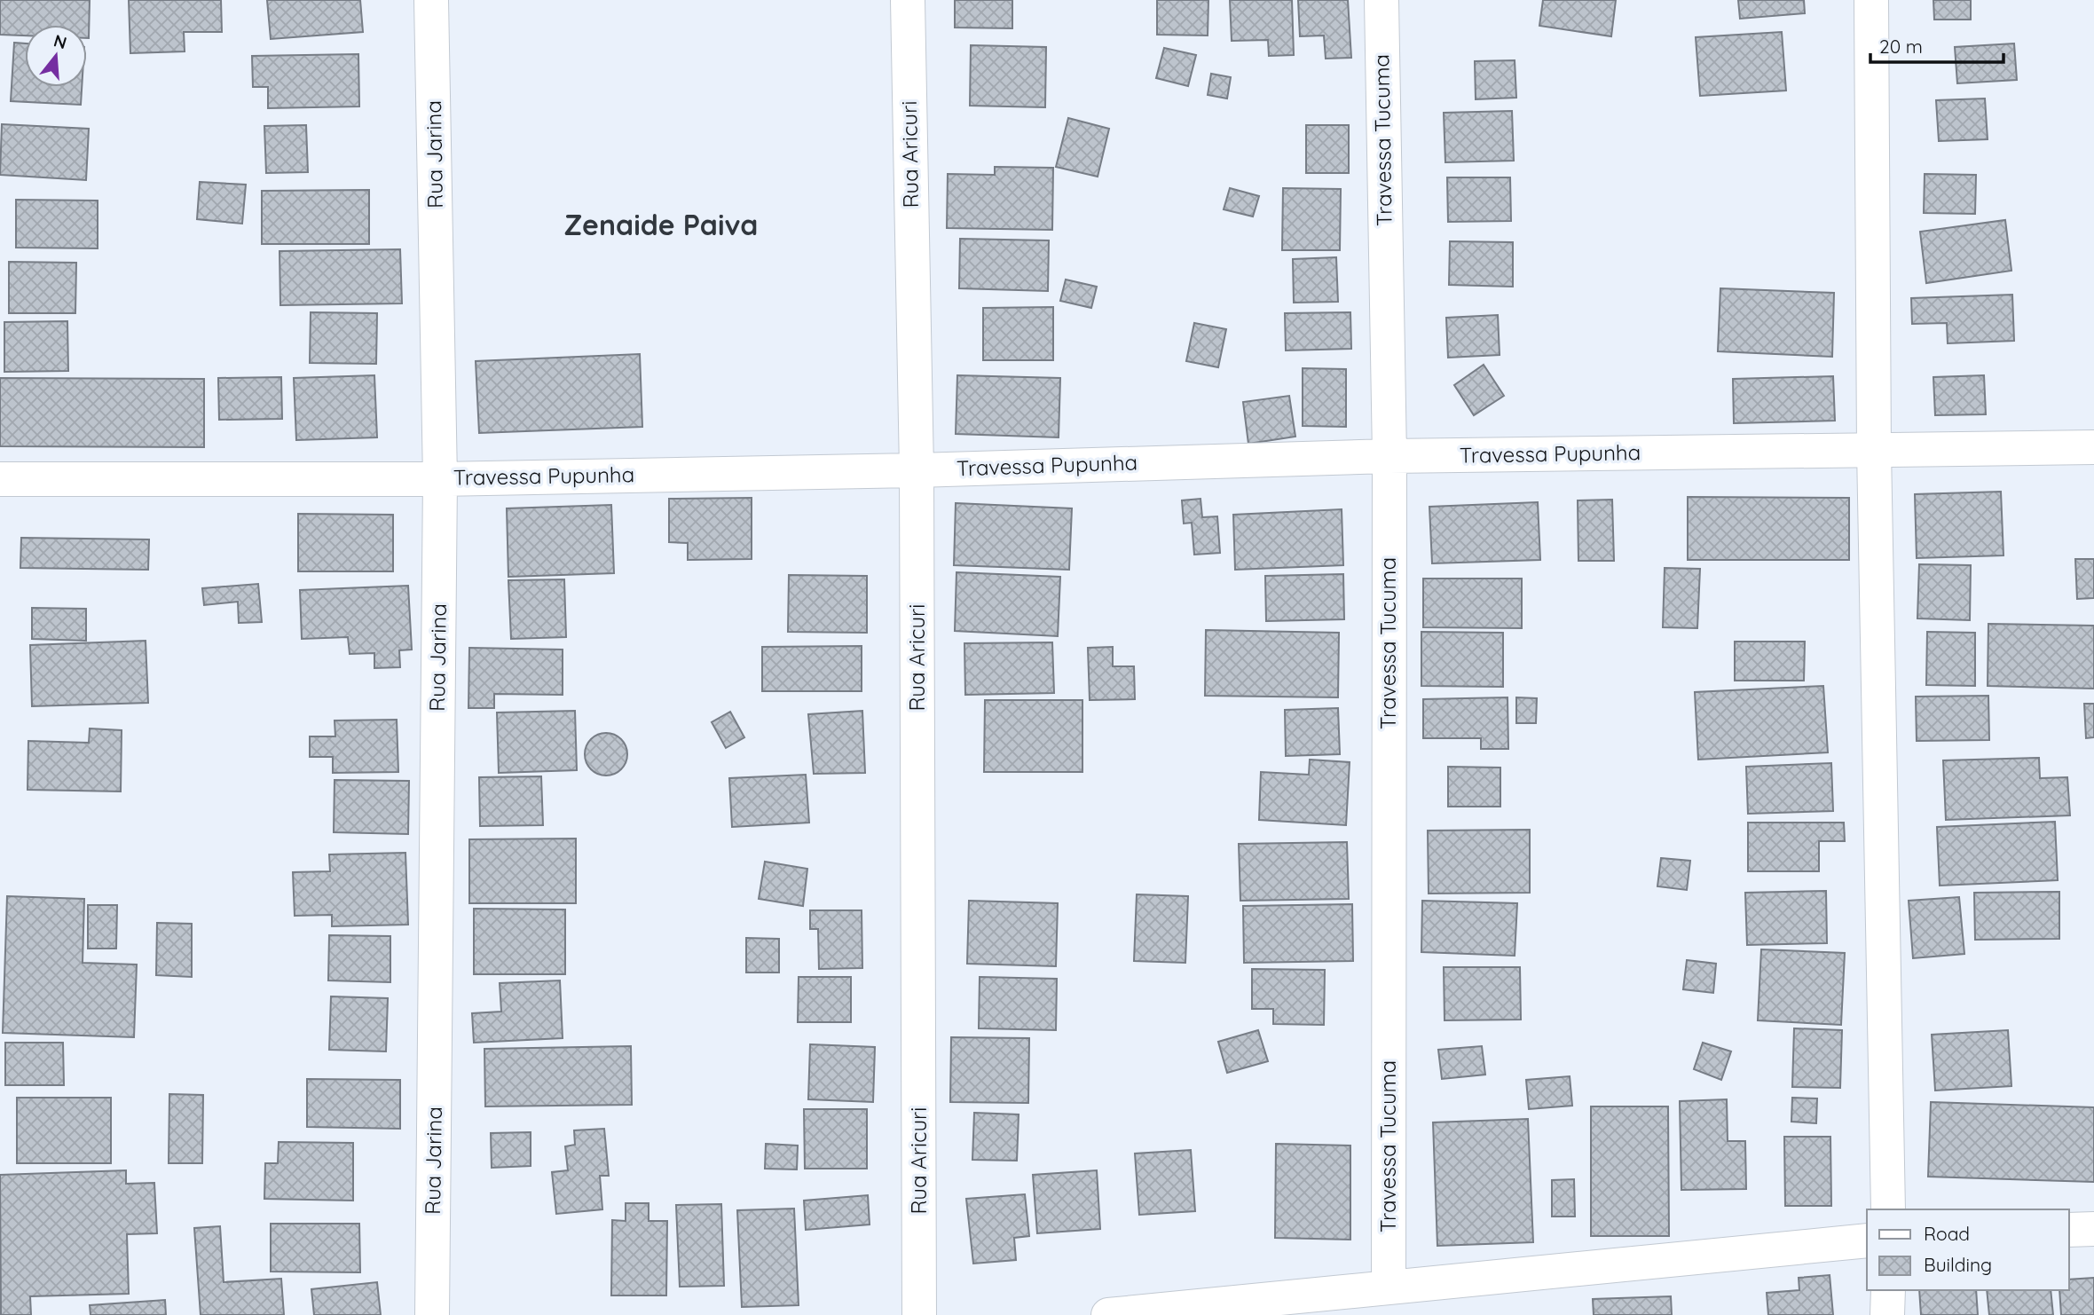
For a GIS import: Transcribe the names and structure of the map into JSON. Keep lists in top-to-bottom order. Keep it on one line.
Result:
{"streets":{"street":["Travessa Tucuma","Rua Jarina","Rua Aricuri","Travessa Pupunha"]},"crossings":[["Travessa Tucuma","Travessa Pupunha"],["Rua Jarina","Travessa Pupunha"],["Rua Aricuri","Travessa Pupunha"]],"districts":["Zenaide Paiva"],"legend":["Road","Building"],"scale_bar":"20 m","north":"top"}
